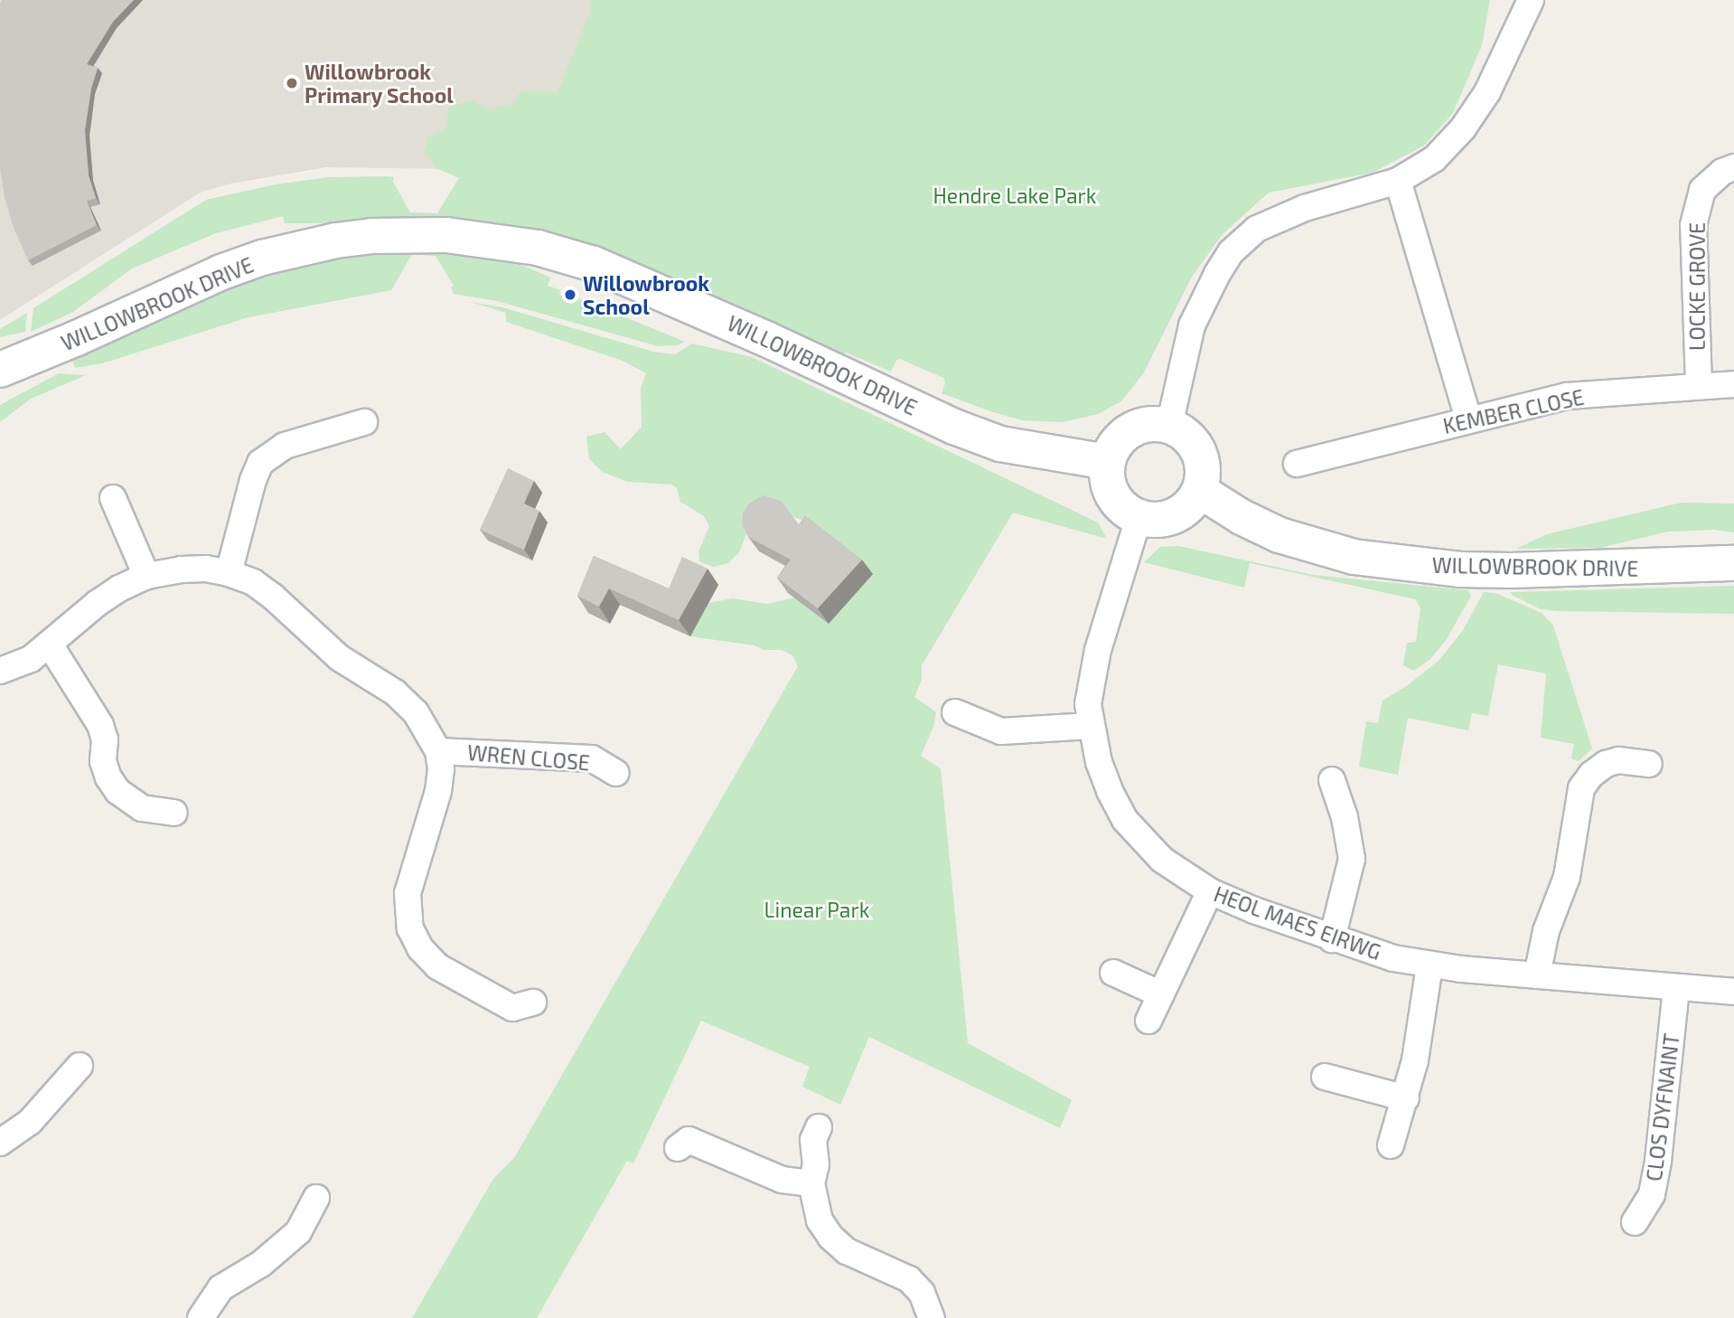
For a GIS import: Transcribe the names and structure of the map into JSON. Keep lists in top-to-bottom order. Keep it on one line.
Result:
{"streets":{"street":["LOCKE GROVE","WILLOWBROOK DRIVE","KEMBER CLOSE","WREN CLOSE","HEOL MAES EIRWG","CLOS DYFNAINT"]},"crossings":[["LOCKE GROVE","KEMBER CLOSE"],["WILLOWBROOK DRIVE","HEOL MAES EIRWG"],["HEOL MAES EIRWG","CLOS DYFNAINT"]],"parks":["Hendre Lake Park","Linear Park"],"places":["Willowbrook Primary School","Willowbrook School"]}
